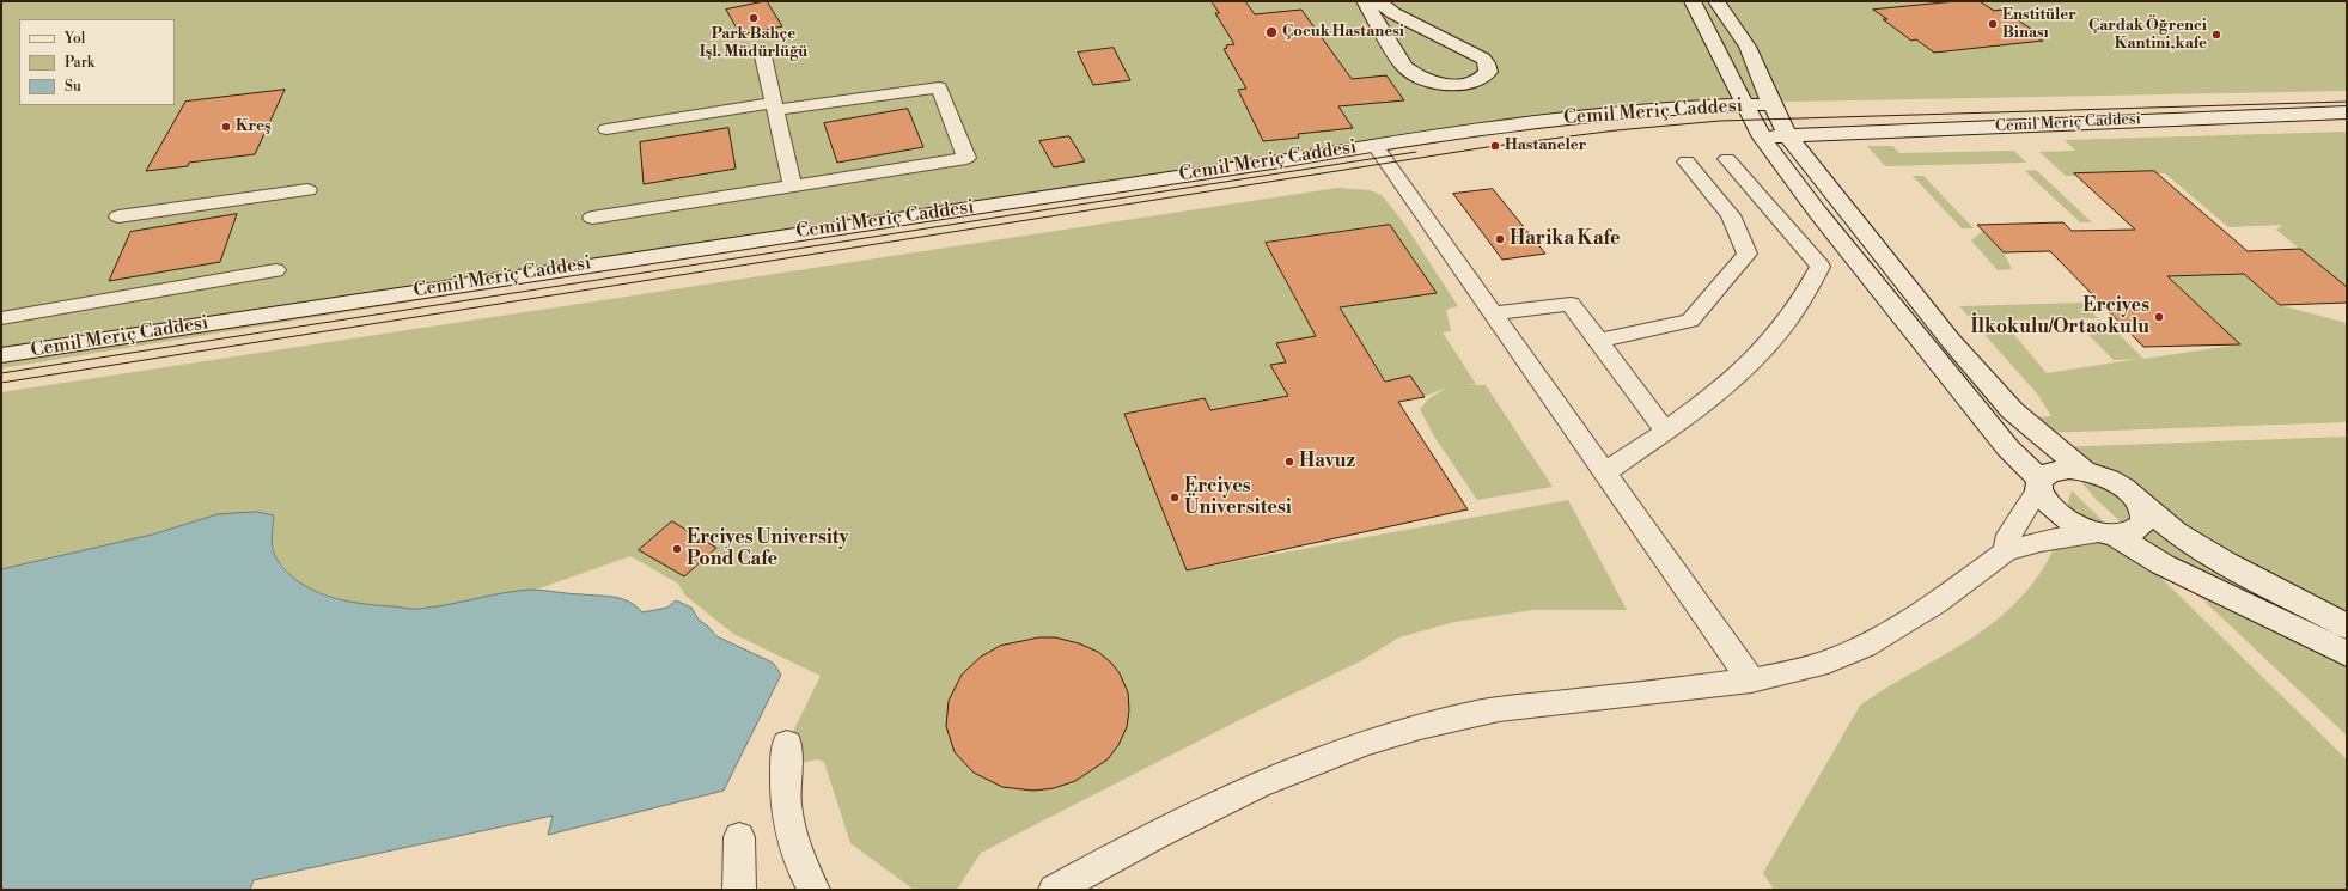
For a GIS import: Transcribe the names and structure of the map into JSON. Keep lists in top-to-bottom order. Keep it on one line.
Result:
{"streets":{"street":["Cemil Meriç Caddesi"]},"places":["Park Bahçe Işl. Müdürlüğü","Enstitüler Binası","Çocuk Hastanesi","Çardak Öğrenci Kantini,kafe","Kreş","Hastaneler","Harika Kafe","Erciyes İlkokulu/Ortaokulu","Havuz","Erciyes Üniversitesi","Erciyes University Pond Cafe"],"legend":["Yol","Park","Su"]}
